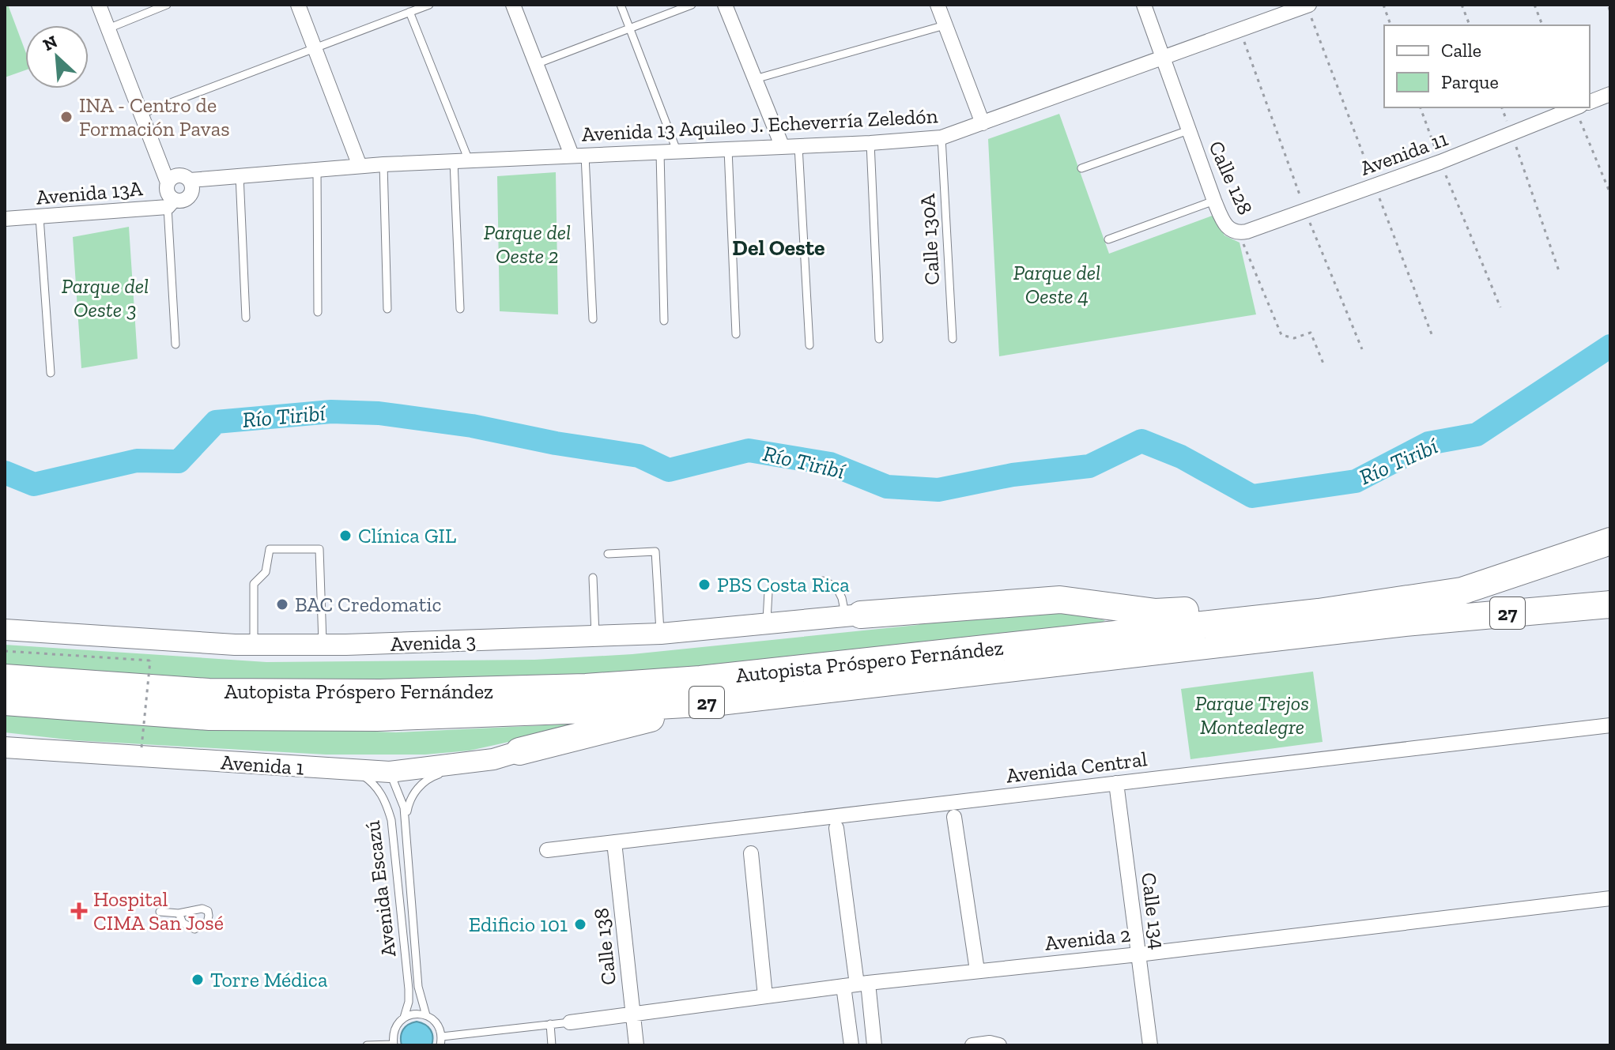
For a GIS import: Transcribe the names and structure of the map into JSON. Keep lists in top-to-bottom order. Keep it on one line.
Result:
{"streets":{"highway":["27","Autopista Próspero Fernández"],"street":["Avenida 13 Aquileo J. Echeverría Zeledón","Avenida 11","Calle 128","Avenida 13A","Avenida 3","Avenida 1","Avenida Central","Calle 134","Avenida 2","Calle 138"],"lane":["Calle 130A","Avenida Escazú"]},"crossings":[["Avenida 13 Aquileo J. Echeverría Zeledón","Calle 128"],["Avenida 13 Aquileo J. Echeverría Zeledón","Avenida 13A"],["Avenida 13 Aquileo J. Echeverría Zeledón","Calle 130A"],["Avenida 11","Calle 128"],["Avenida 1","Avenida Escazú"],["Avenida Central","Calle 134"],["Avenida Central","Calle 138"],["Calle 134","Avenida 2"],["Avenida 2","Calle 138"]],"districts":["Del Oeste"],"water":["Río Tiribí"],"parks":["Parque del Oeste 2","Parque del Oeste 4","Parque del Oeste 3","Parque Trejos Montealegre"],"places":{"other":["INA - Centro de Formación Pavas","Clínica GIL","PBS Costa Rica","BAC Credomatic","Edificio 101","Torre Médica"],"health":["Hospital CIMA San José"]},"legend":["Calle","Parque"],"north":"top left"}
